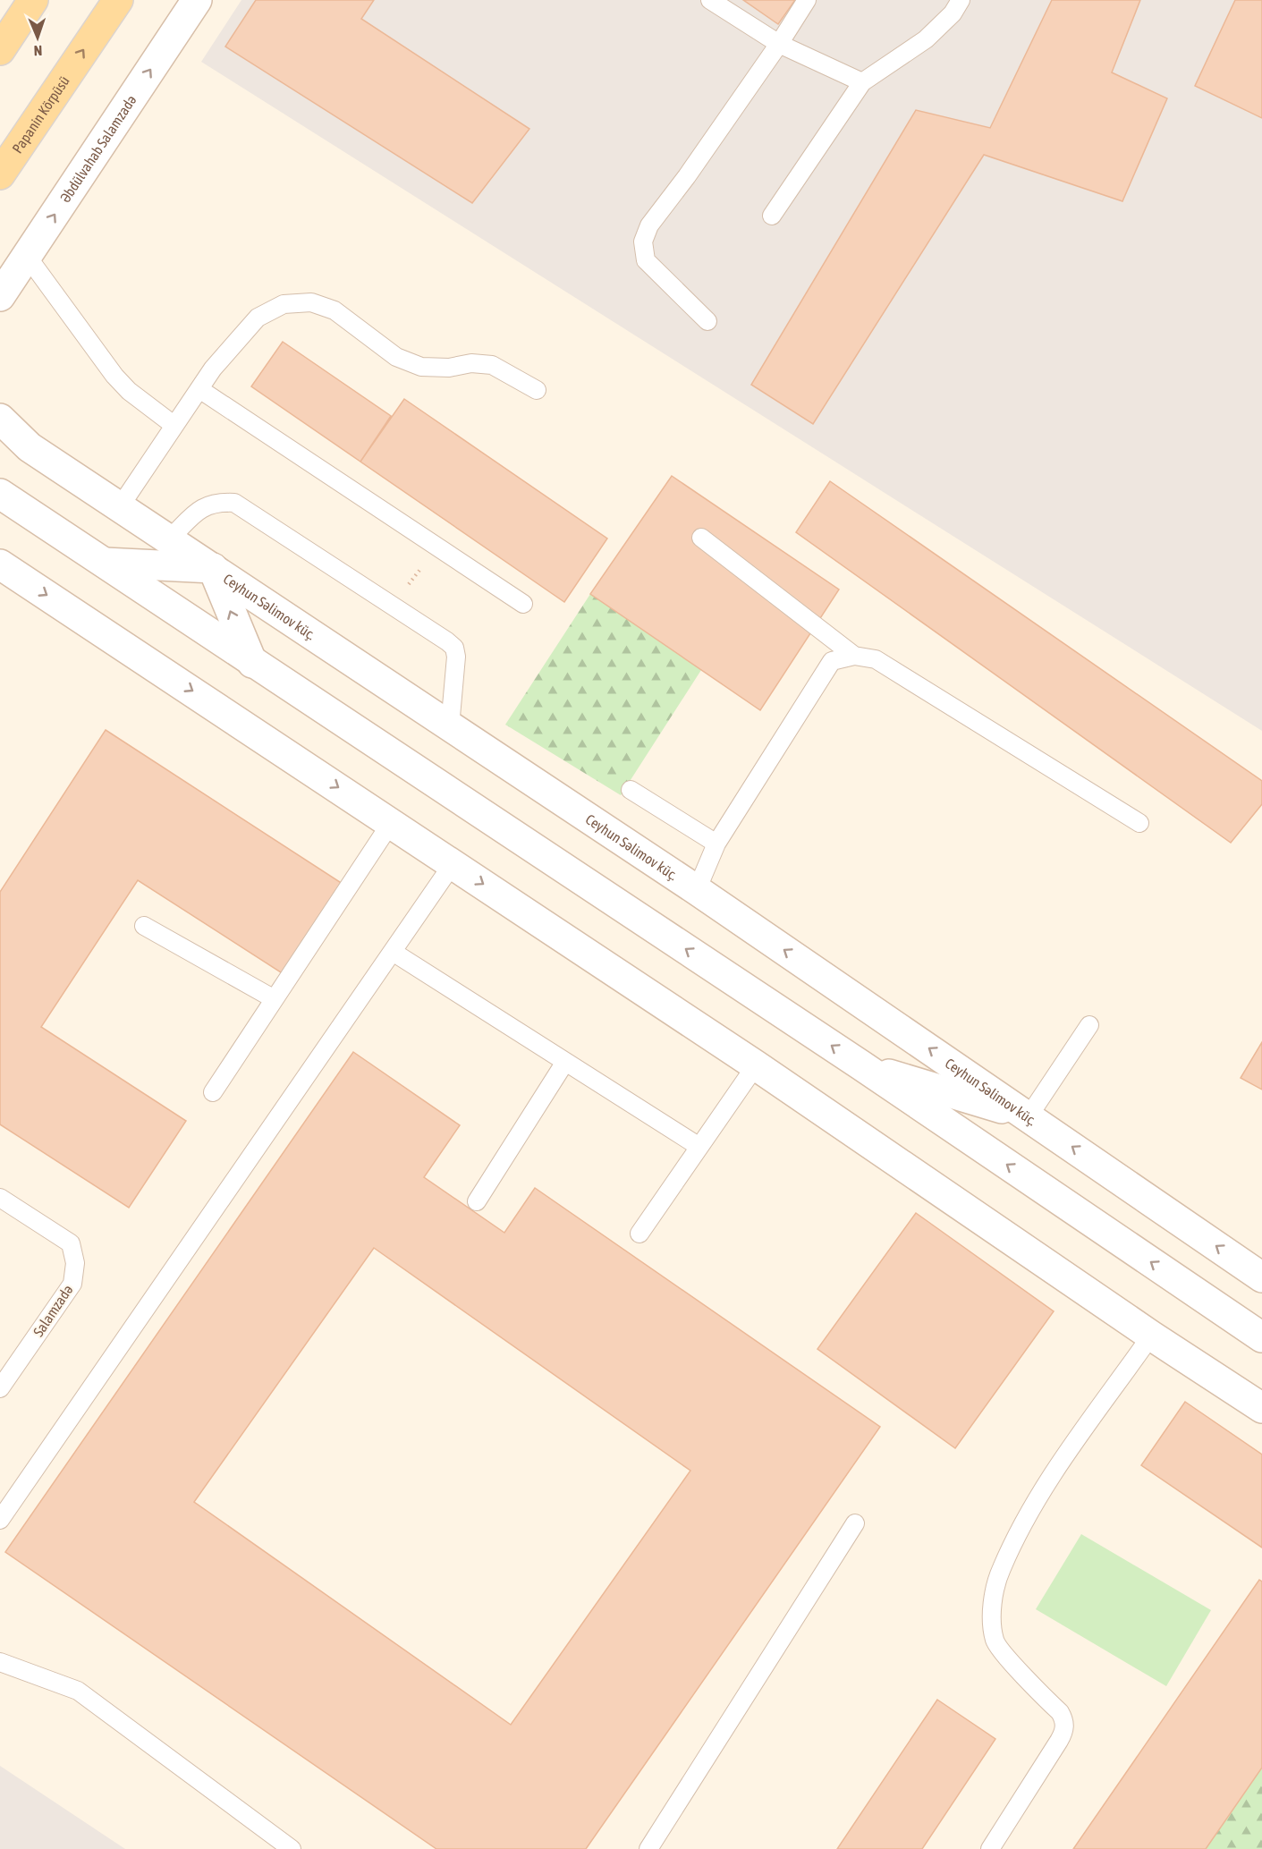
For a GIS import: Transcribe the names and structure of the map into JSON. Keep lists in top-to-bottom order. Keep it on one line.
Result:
{"streets":{"main road":["Papanin Körpüsü","Əbdülvahab Salamzadə","Ceyhun Səlimov küç."],"lane":["Salamzadə"]},"one_way":["Papanin Körpüsü","Əbdülvahab Salamzadə"],"north":"bottom"}
